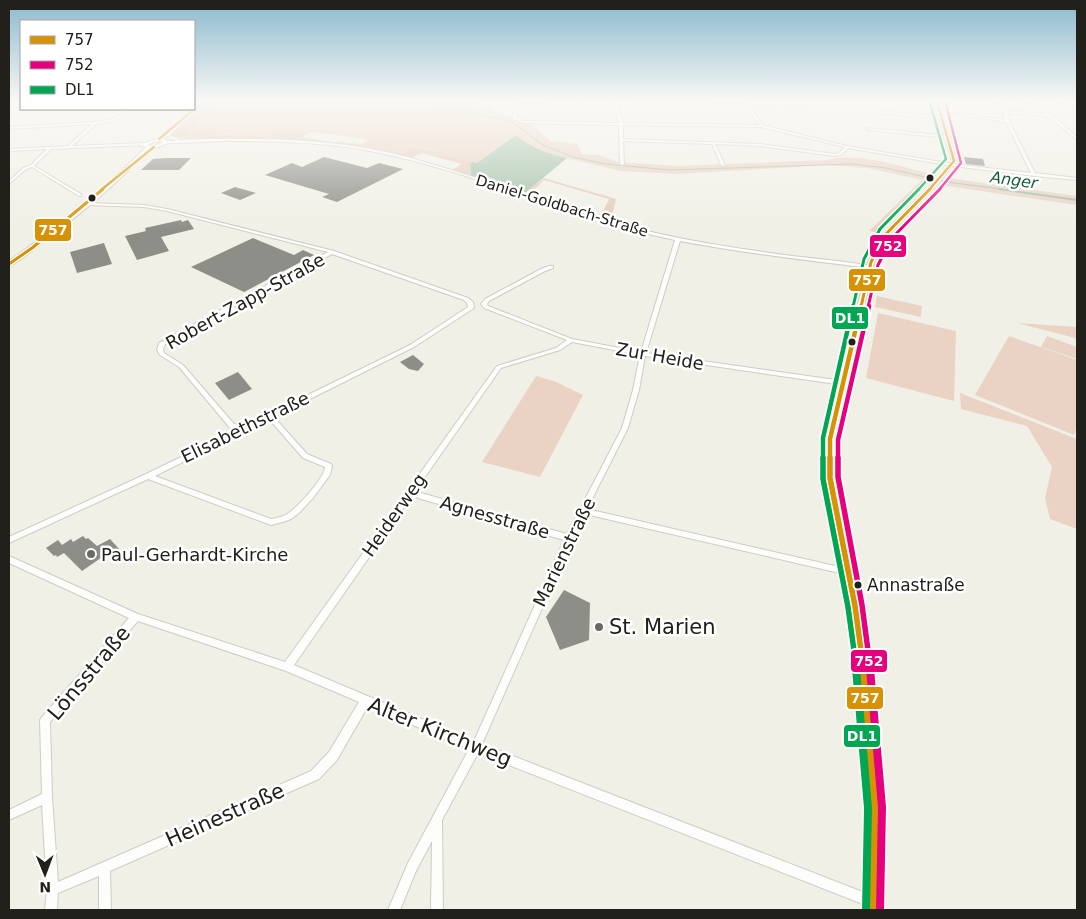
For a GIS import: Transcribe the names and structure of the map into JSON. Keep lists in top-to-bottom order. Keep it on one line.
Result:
{"streets":{"street":["Daniel-Goldbach-Straße","Robert-Zapp-Straße","Zur Heide","Elisabethstraße","Heiderweg","Agnesstraße","Marienstraße","Lönsstraße","Alter Kirchweg","Heinestraße"]},"crossings":[["Daniel-Goldbach-Straße","Marienstraße"],["Robert-Zapp-Straße","Elisabethstraße"],["Zur Heide","Heiderweg"],["Zur Heide","Marienstraße"],["Heiderweg","Alter Kirchweg"],["Agnesstraße","Marienstraße"],["Marienstraße","Alter Kirchweg"],["Lönsstraße","Alter Kirchweg"],["Lönsstraße","Heinestraße"],["Alter Kirchweg","Heinestraße"]],"water":["Anger"],"places":["Paul-Gerhardt-Kirche","Annastraße","St. Marien"],"lines":["transit line 757","transit line 752","transit line DL1"],"legend":["757","752","DL1"],"north":"bottom"}
